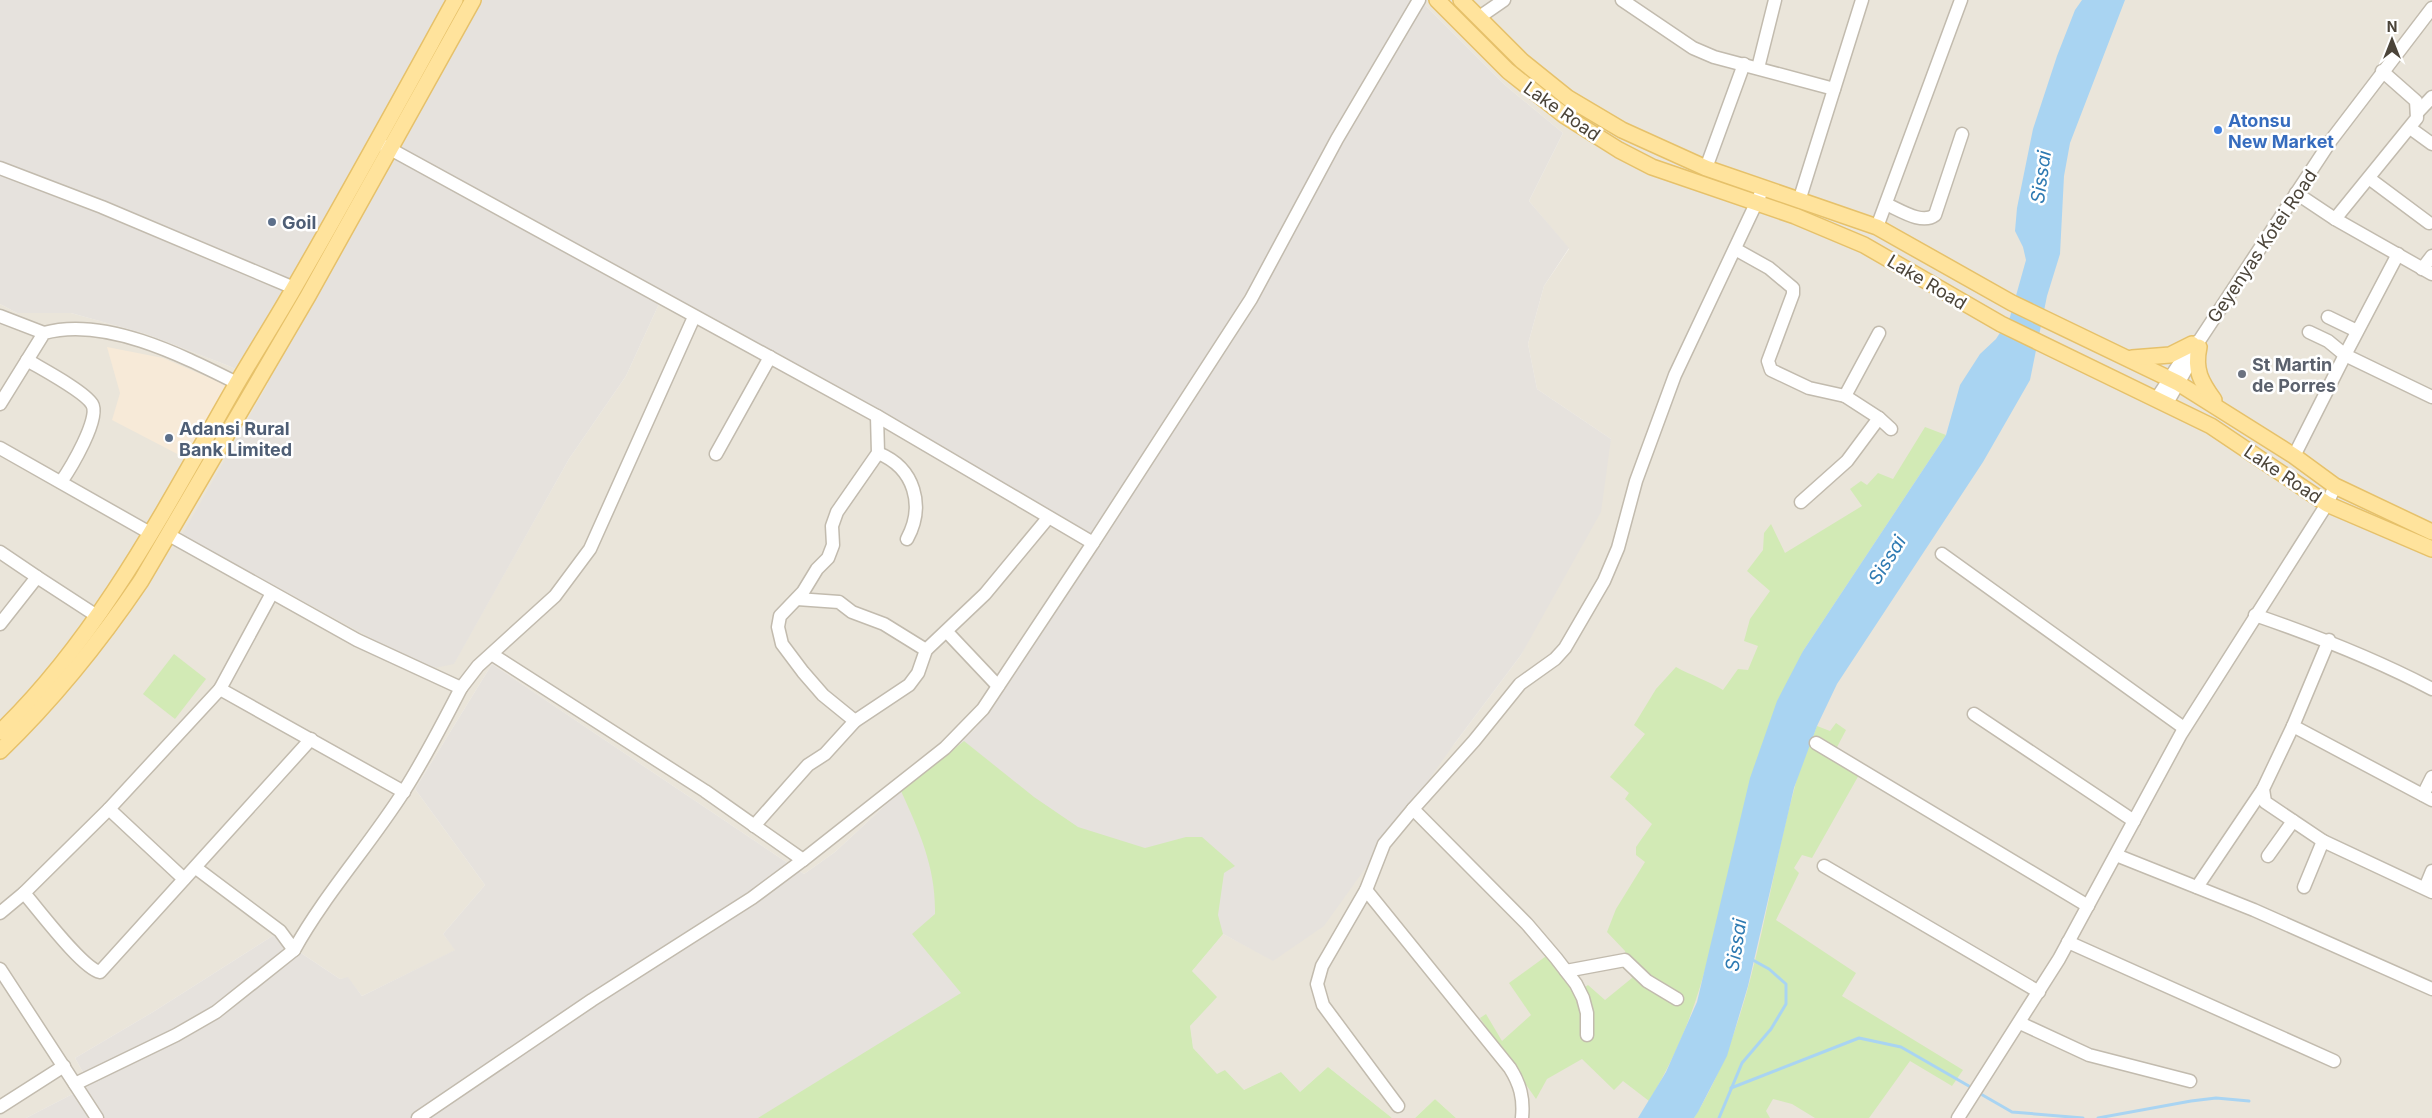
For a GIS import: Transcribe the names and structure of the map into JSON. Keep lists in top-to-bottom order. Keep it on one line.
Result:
{"streets":{"main road":["Lake Road"],"street":["Geyenyas Kotei Road"]},"crossings":[["Lake Road","Geyenyas Kotei Road"]],"water":["Sissai"],"places":["Atonsu New Market","Goil","St Martin de Porres","Adansi Rural Bank Limited"],"north":"top"}
